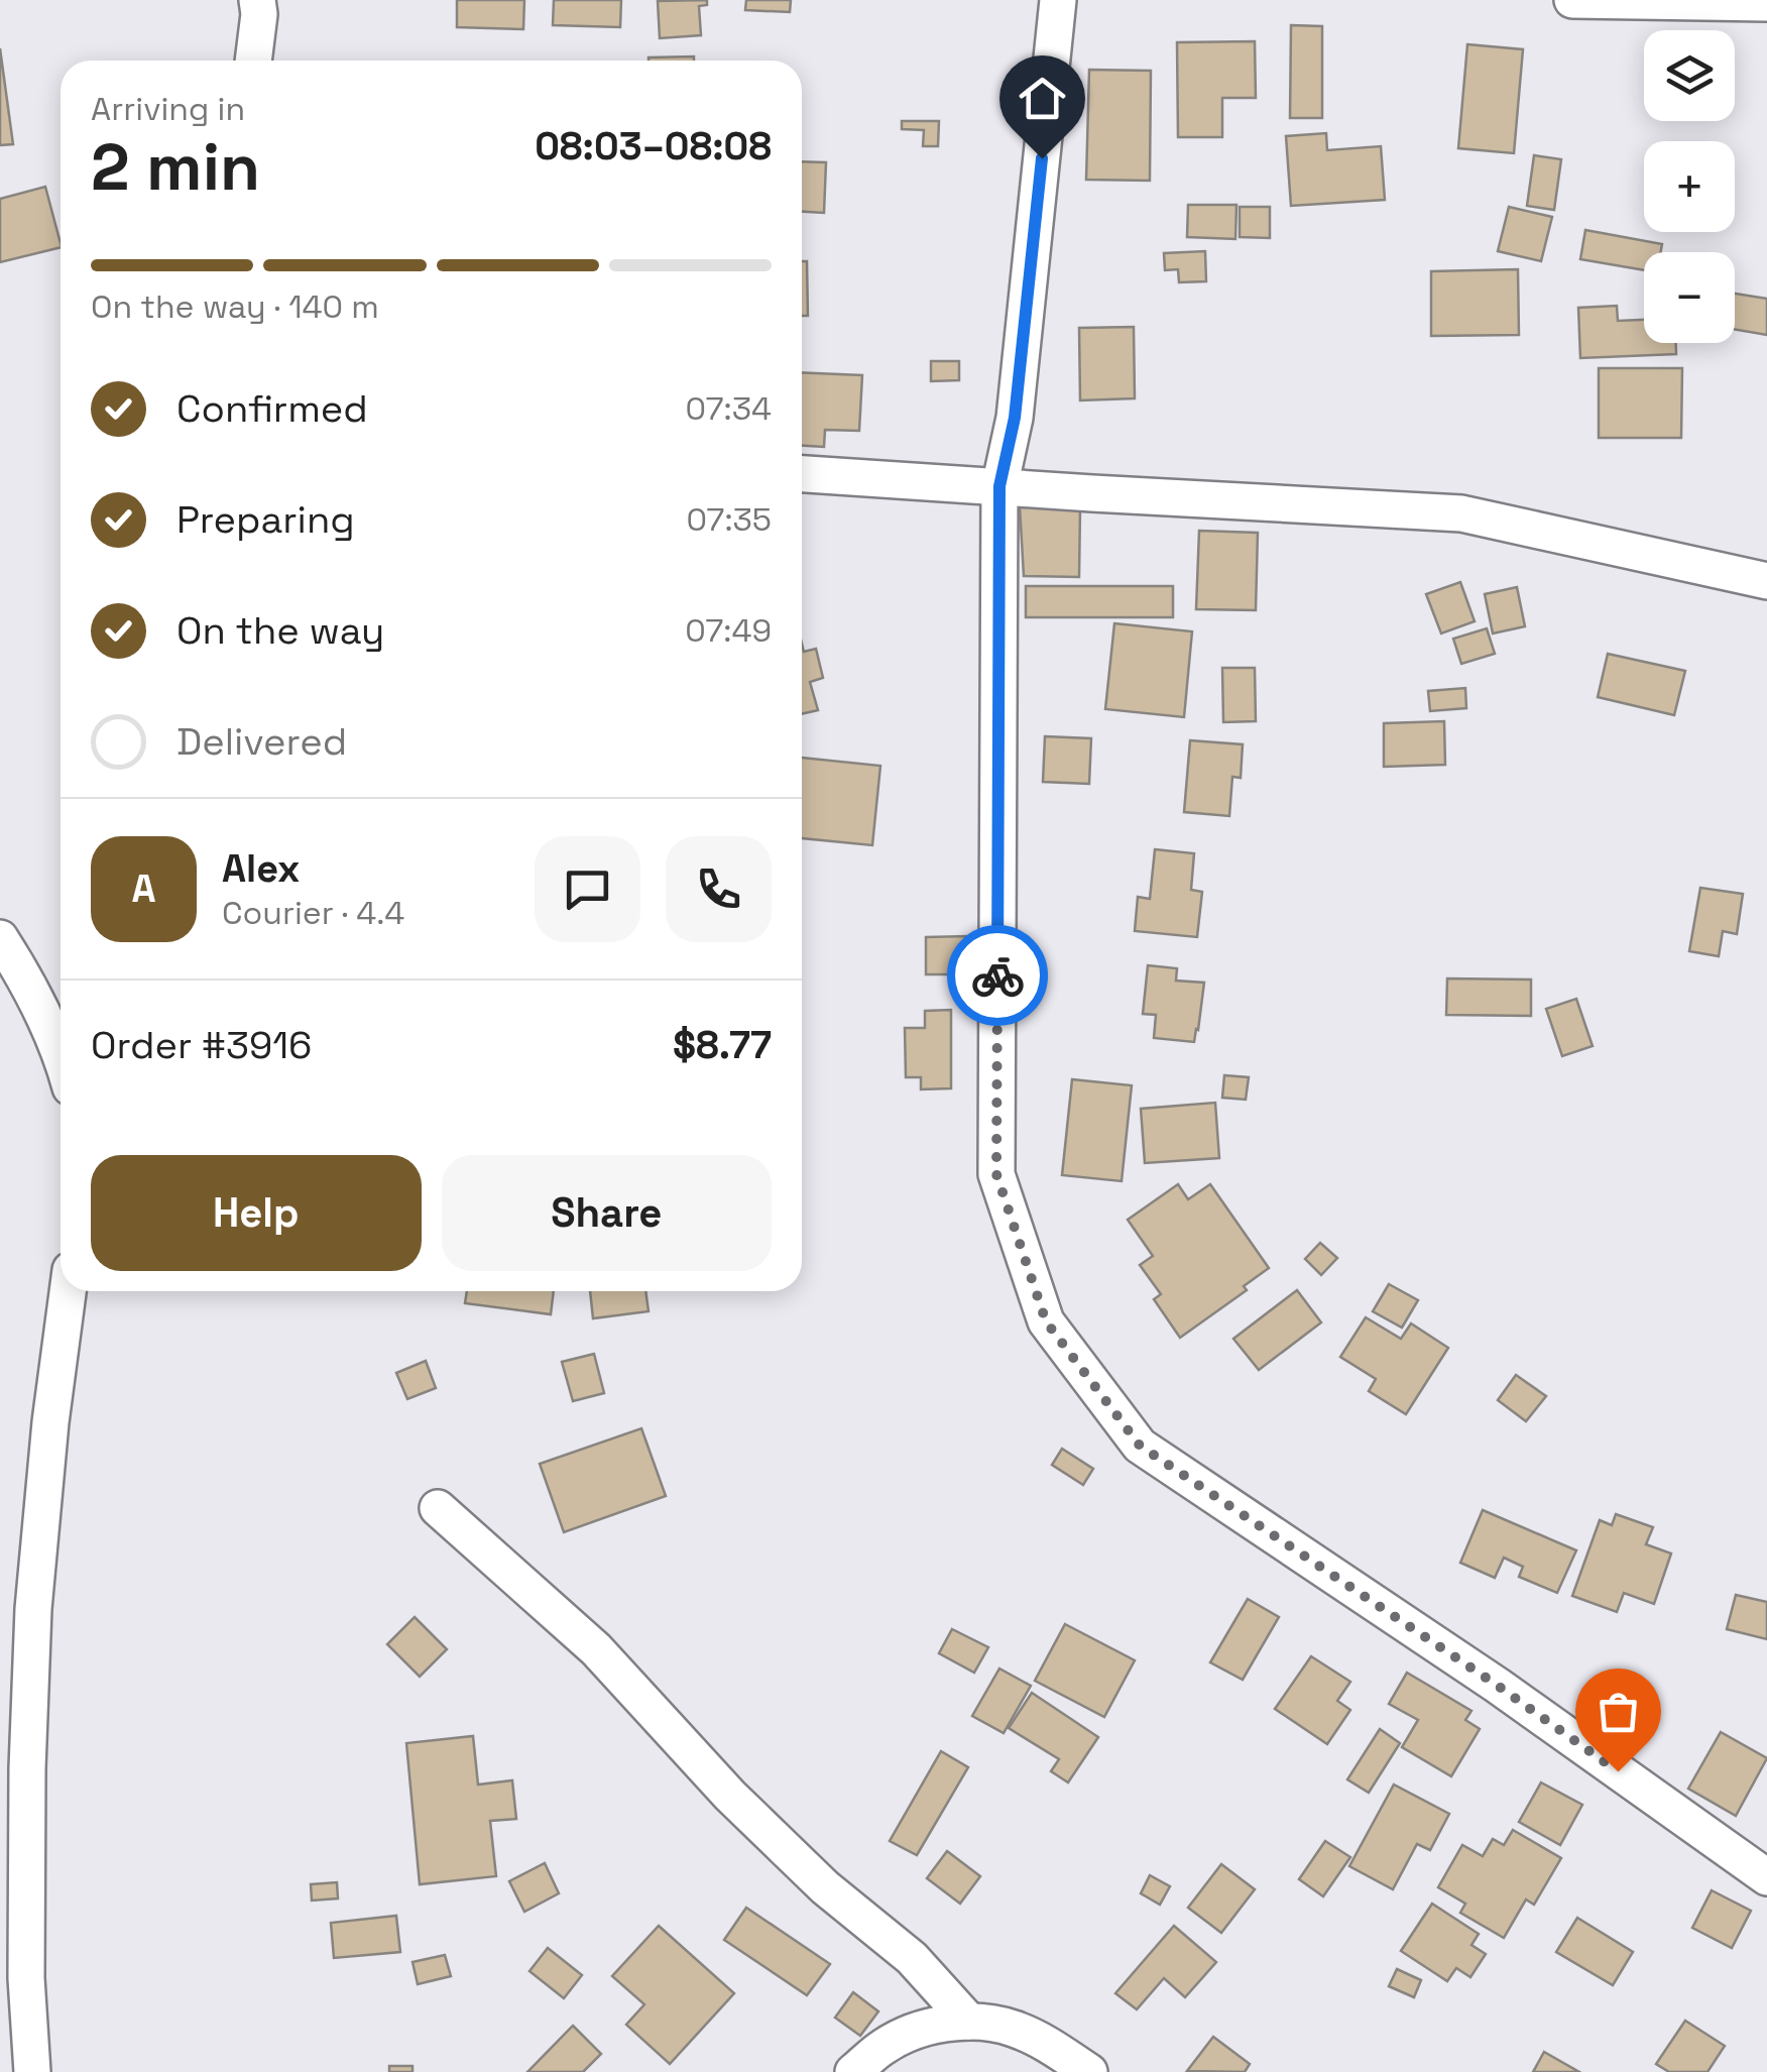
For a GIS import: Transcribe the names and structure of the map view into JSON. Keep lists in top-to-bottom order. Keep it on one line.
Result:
{"page":{"map_buttons":["+","−"],"heading":["2 min","Arriving in","08:03–08:08"],"panel":["Alex","Courier · 4.4","Order #3916","$8.77"],"bar":"On the way · 140 m","list":[["Confirmed","07:34"],["Preparing","07:35"],["On the way","07:49"],"Delivered"],"round":"A","buttons":["Help","Share"]}}
